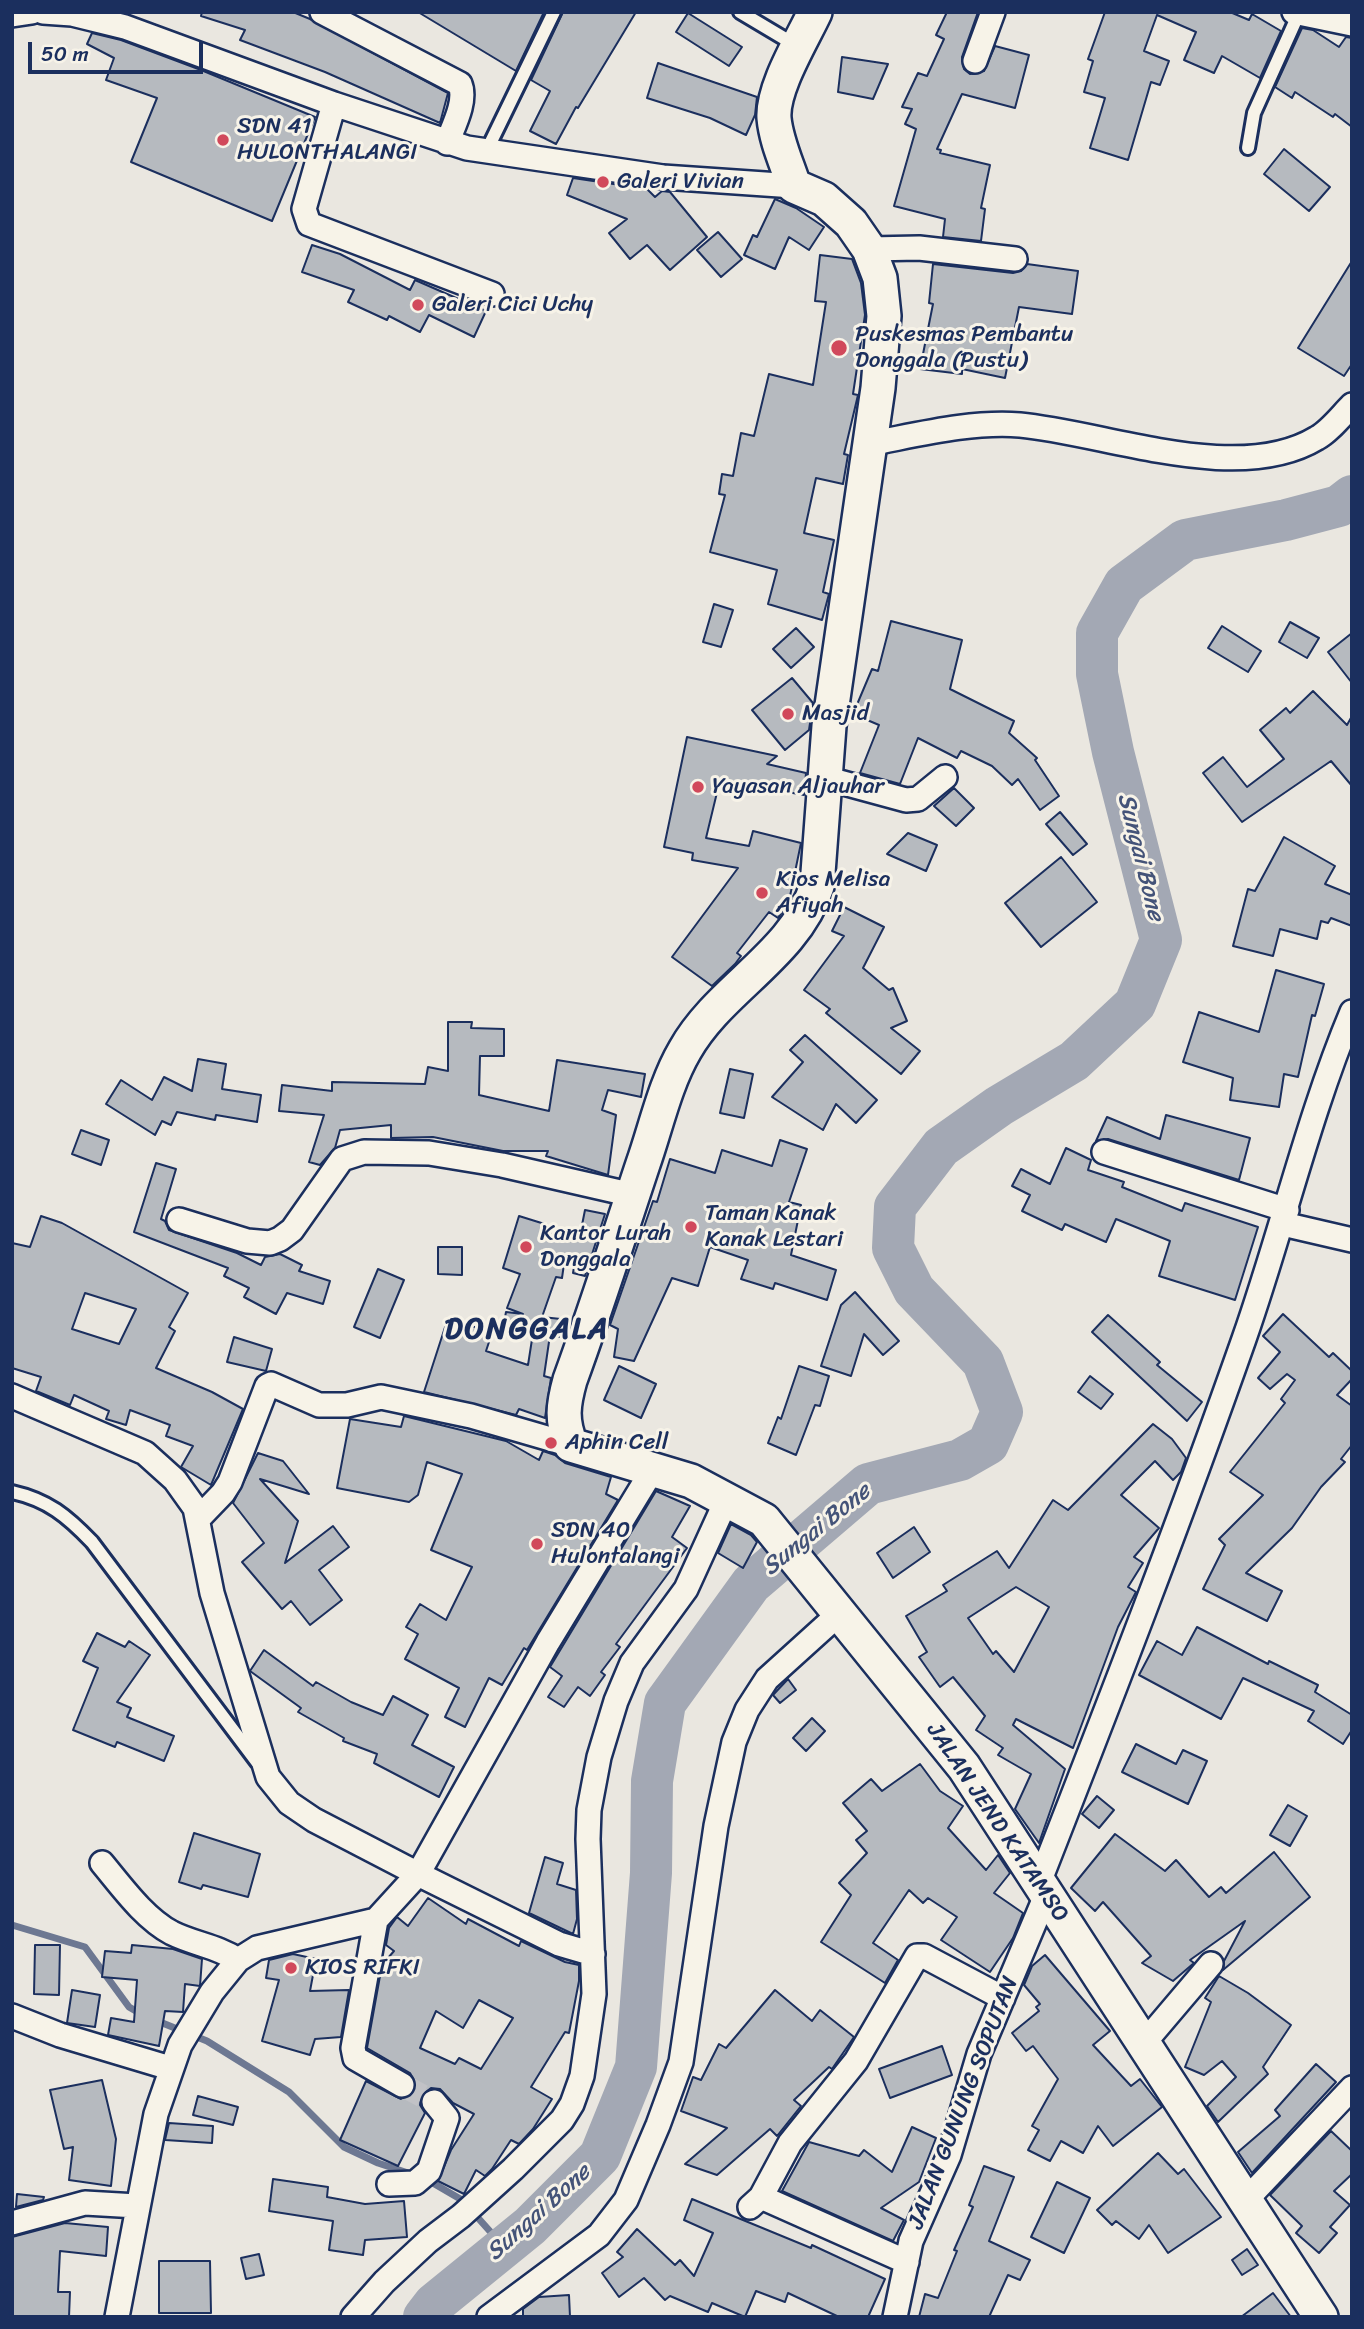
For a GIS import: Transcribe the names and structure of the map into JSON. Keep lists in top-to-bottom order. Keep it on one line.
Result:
{"streets":{"street":["JALAN JEND KATAMSO","JALAN GUNUNG SOPUTAN"]},"crossings":[["JALAN JEND KATAMSO","JALAN GUNUNG SOPUTAN"]],"districts":["DONGGALA"],"water":["Sungai Bone"],"places":["SDN 41 HULONTHALANGI","Galeri Vivian","Galeri Cici Uchy","Puskesmas Pembantu Donggala (Pustu)","Masjid","Yayasan Aljauhar","Kios Melisa Afiyah","Taman Kanak Kanak Lestari","Kantor Lurah Donggala","Aphin Cell","SDN 40 Hulontalangi","KIOS RIFKI"],"scale_bar":"50 m"}
